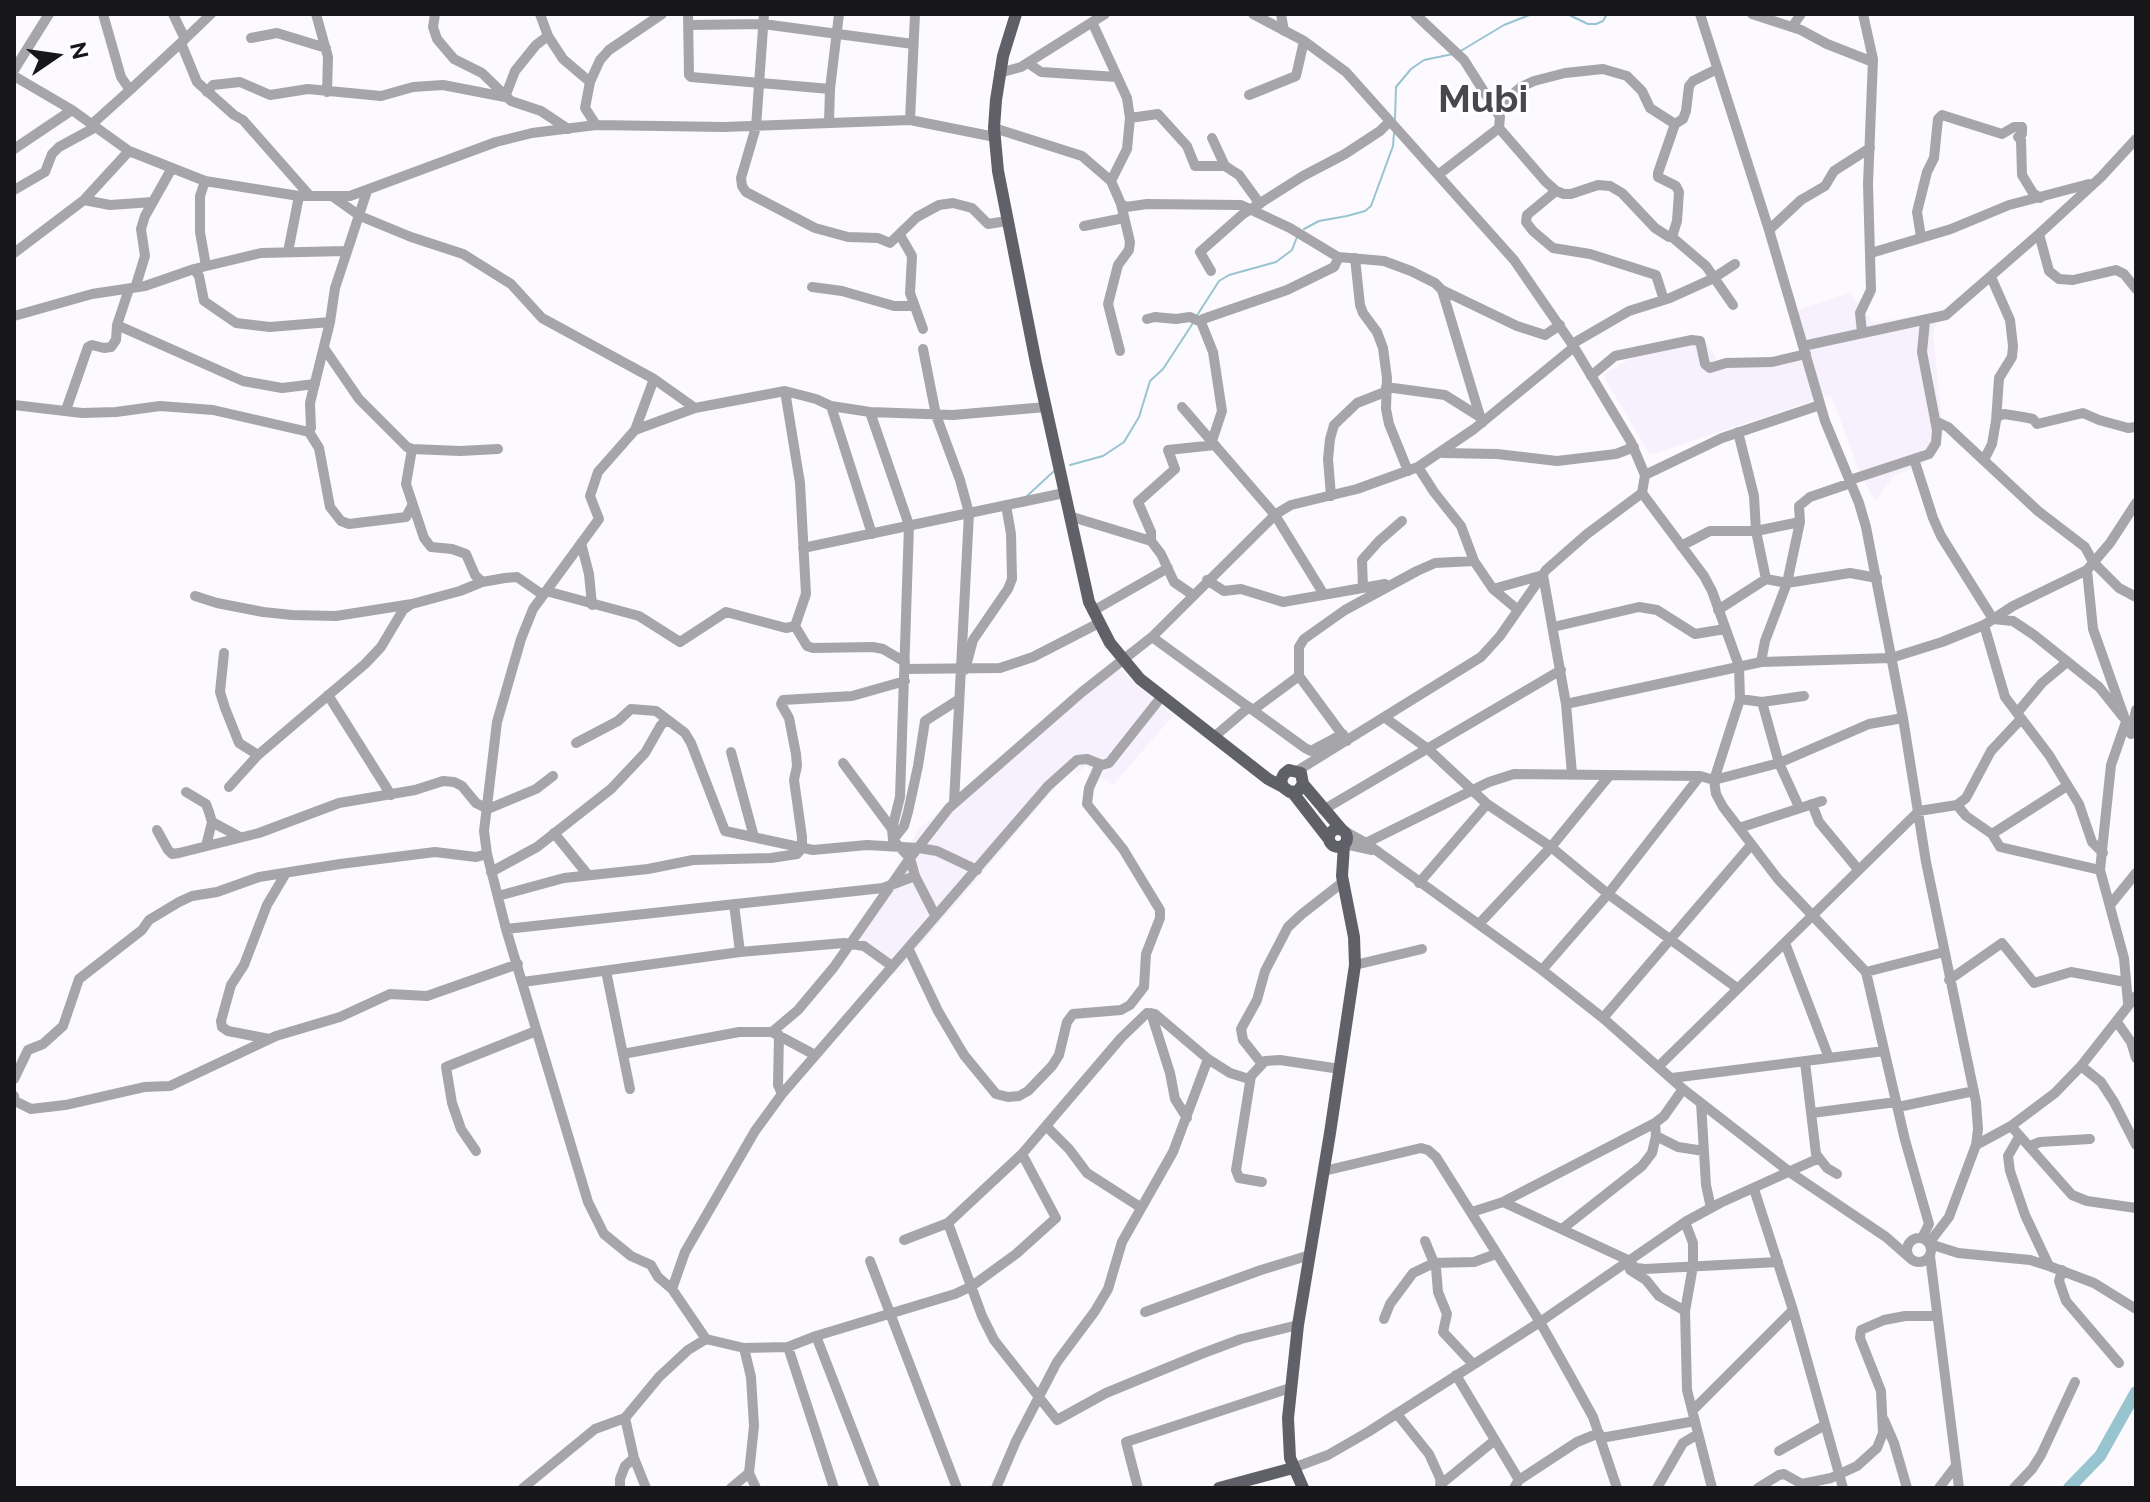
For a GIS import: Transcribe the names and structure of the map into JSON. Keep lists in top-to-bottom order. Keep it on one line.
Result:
{"districts":["Mubi"],"north":"right"}
